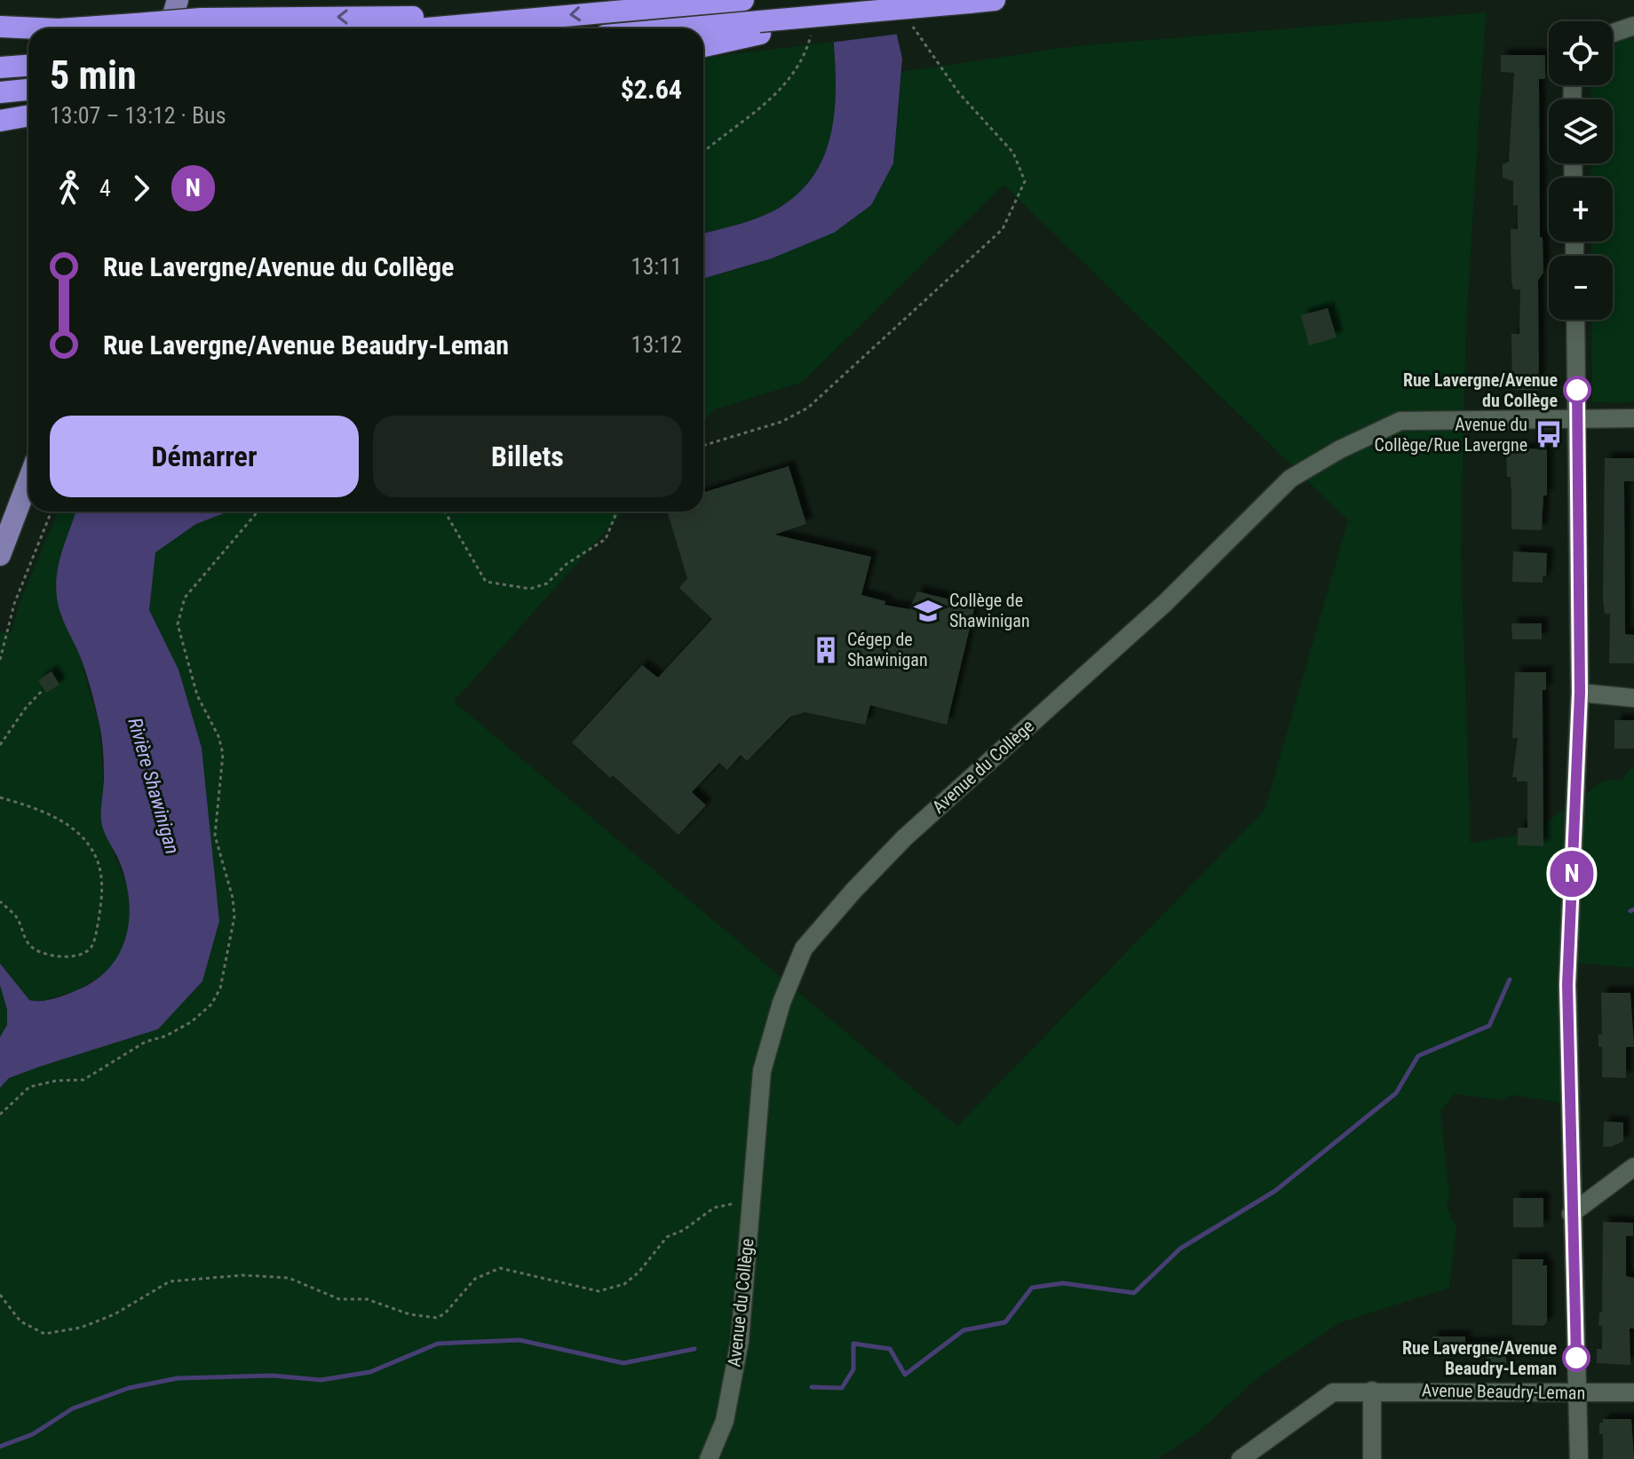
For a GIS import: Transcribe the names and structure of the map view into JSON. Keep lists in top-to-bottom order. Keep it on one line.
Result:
{"streets":{"street":["Avenue du Collège","Avenue Beaudry-Leman"]},"water":["Rivière Shawinigan"],"places":{"other":["Rue Lavergne/Avenue du Collège","Rue Lavergne/Avenue Beaudry-Leman"],"bus stop":["Avenue du Collège/Rue Lavergne"],"school or university":["Collège de Shawinigan"],"building":["Cégep de Shawinigan"]},"lines":["bus line N"],"page":{"on_map":"N","map_buttons":["+","−"],"heading":["5 min","13:07 – 13:12 · Bus","$2.64"],"legs":["4","N"],"list":[{"name":"Rue Lavergne/Avenue du Collège","value":"13:11"},{"name":"Rue Lavergne/Avenue Beaudry-Leman","value":"13:12"}],"buttons":["Démarrer","Billets"]}}
